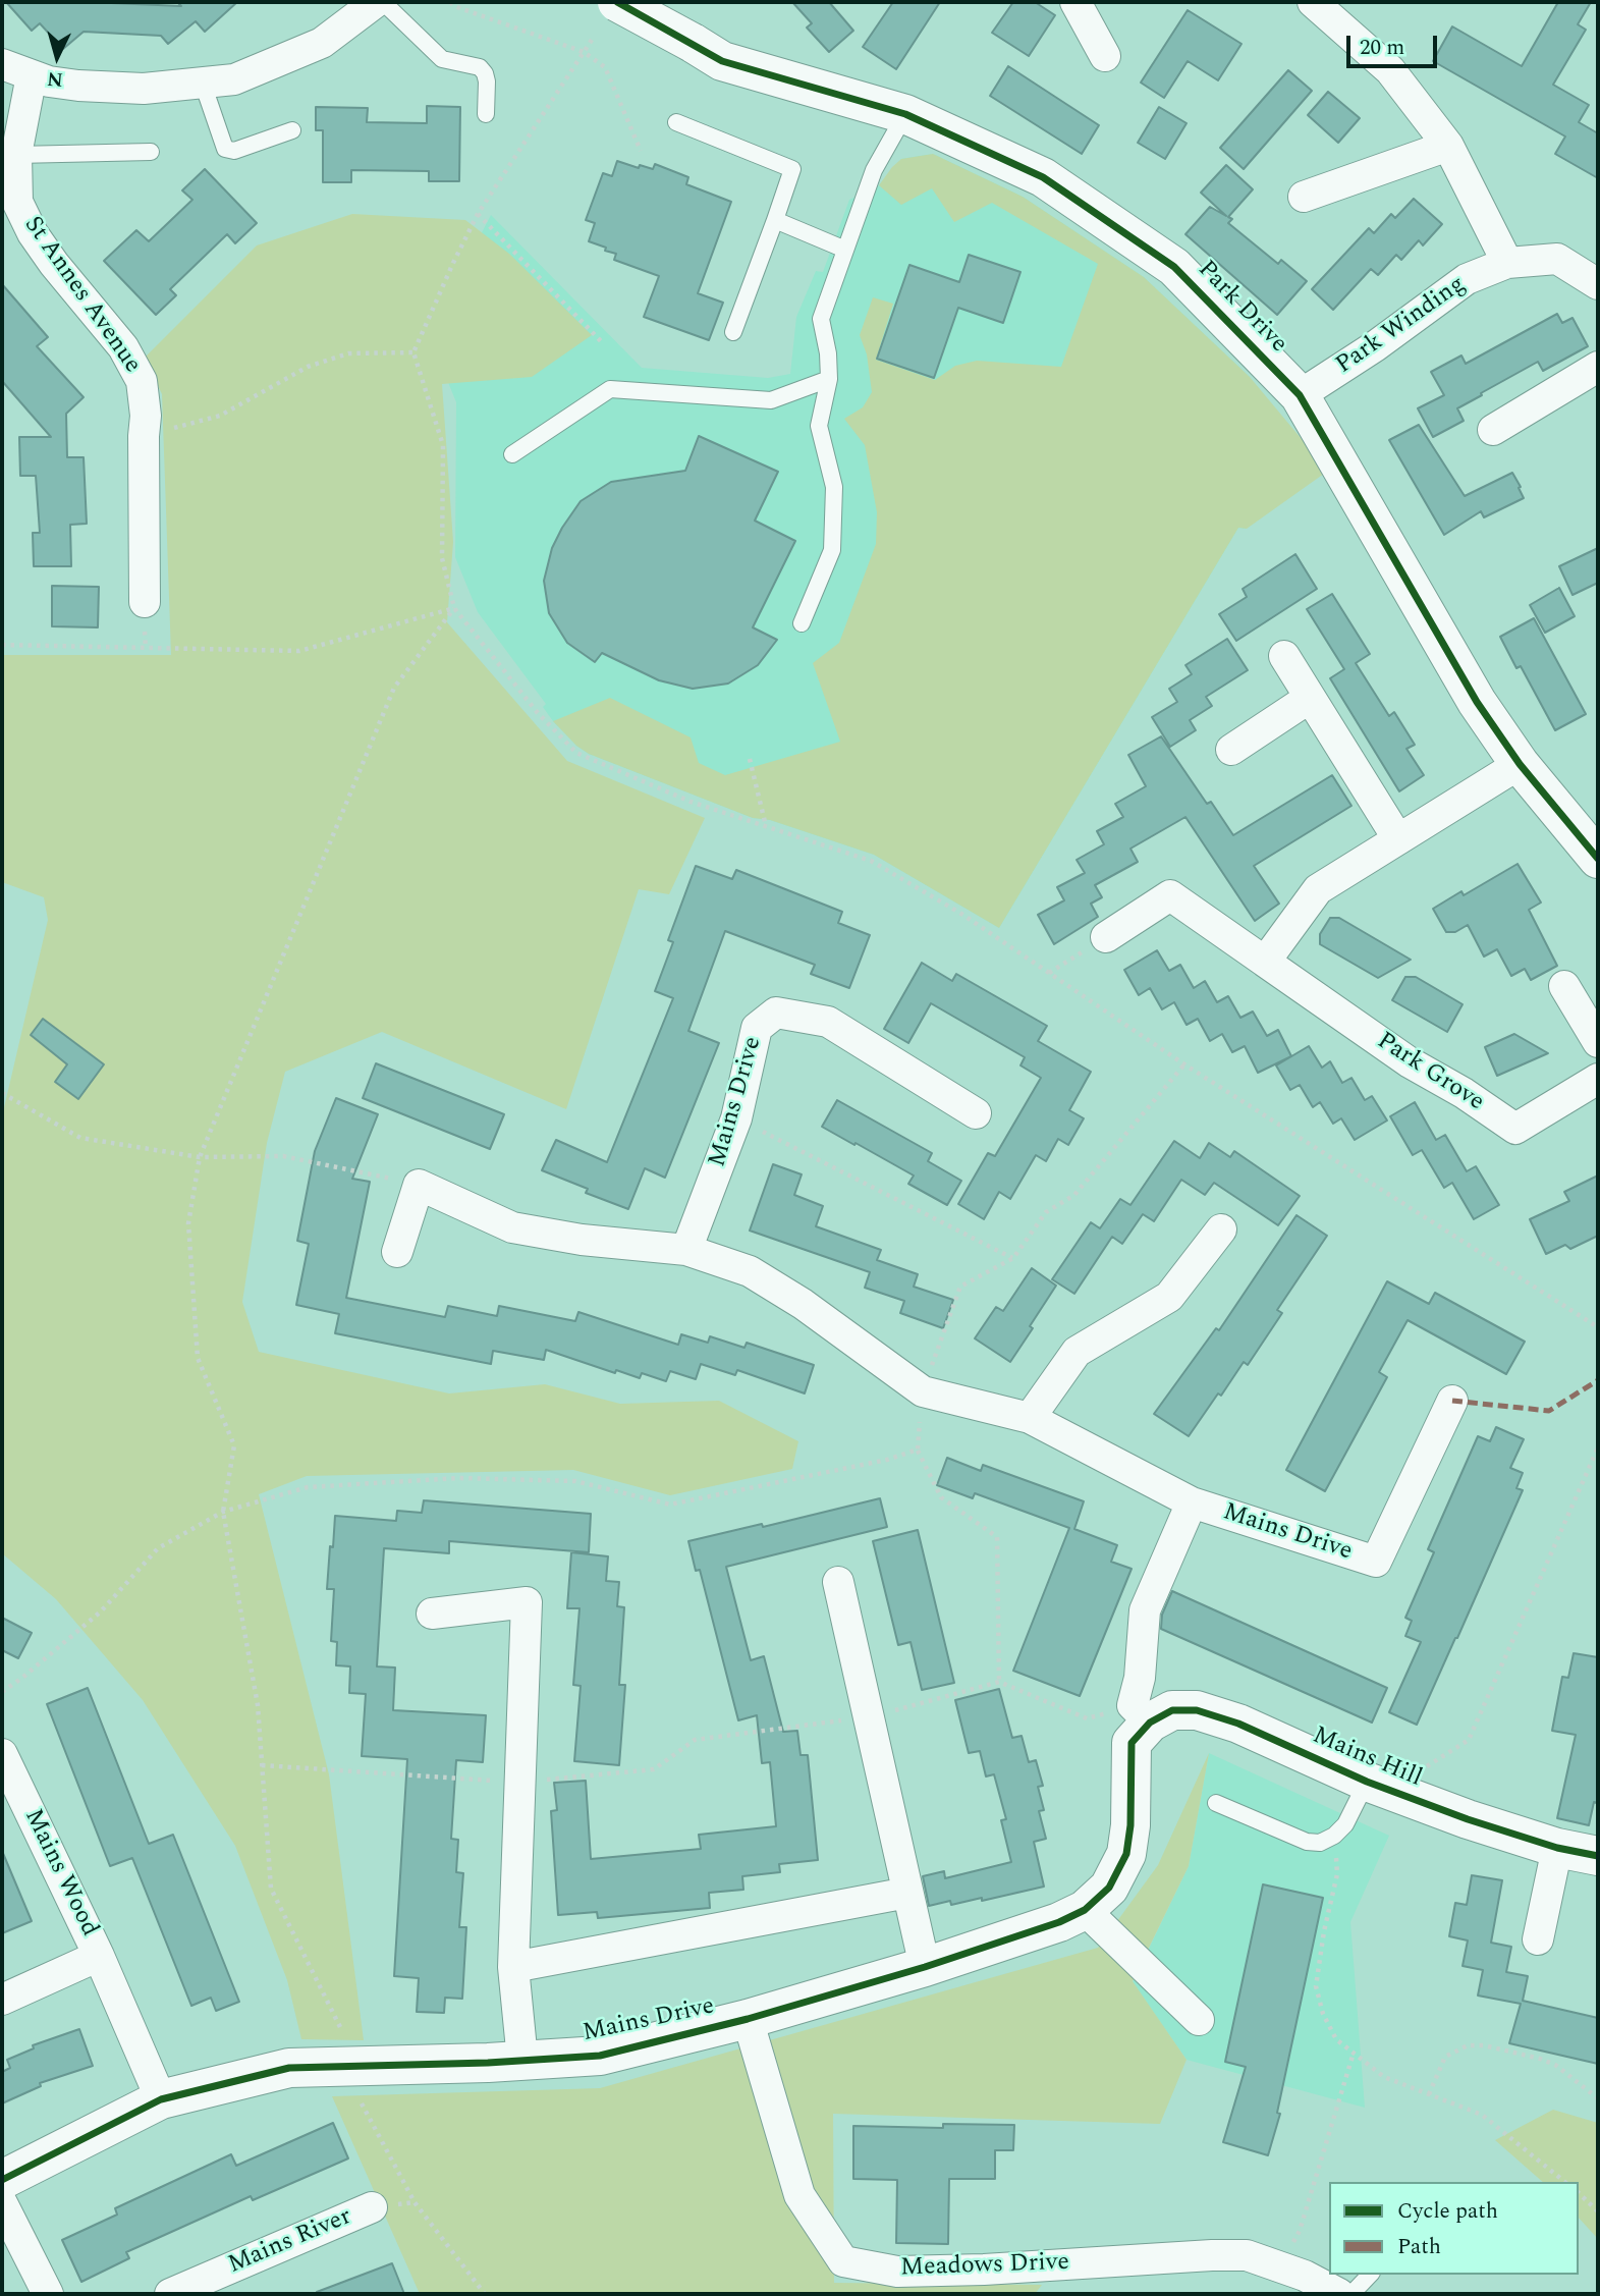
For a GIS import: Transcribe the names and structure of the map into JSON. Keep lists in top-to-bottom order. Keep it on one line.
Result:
{"streets":{"street":["St Annes Avenue","Park Drive","Park Winding","Park Grove","Mains Drive","Mains Hill","Mains Wood","Mains River","Meadows Drive"]},"crossings":[["Park Drive","Park Winding"],["Mains Drive","Mains Hill"],["Mains Drive","Mains Wood"],["Mains Drive","Meadows Drive"]],"legend":["Cycle path","Path"],"scale_bar":"20 m","north":"bottom"}
